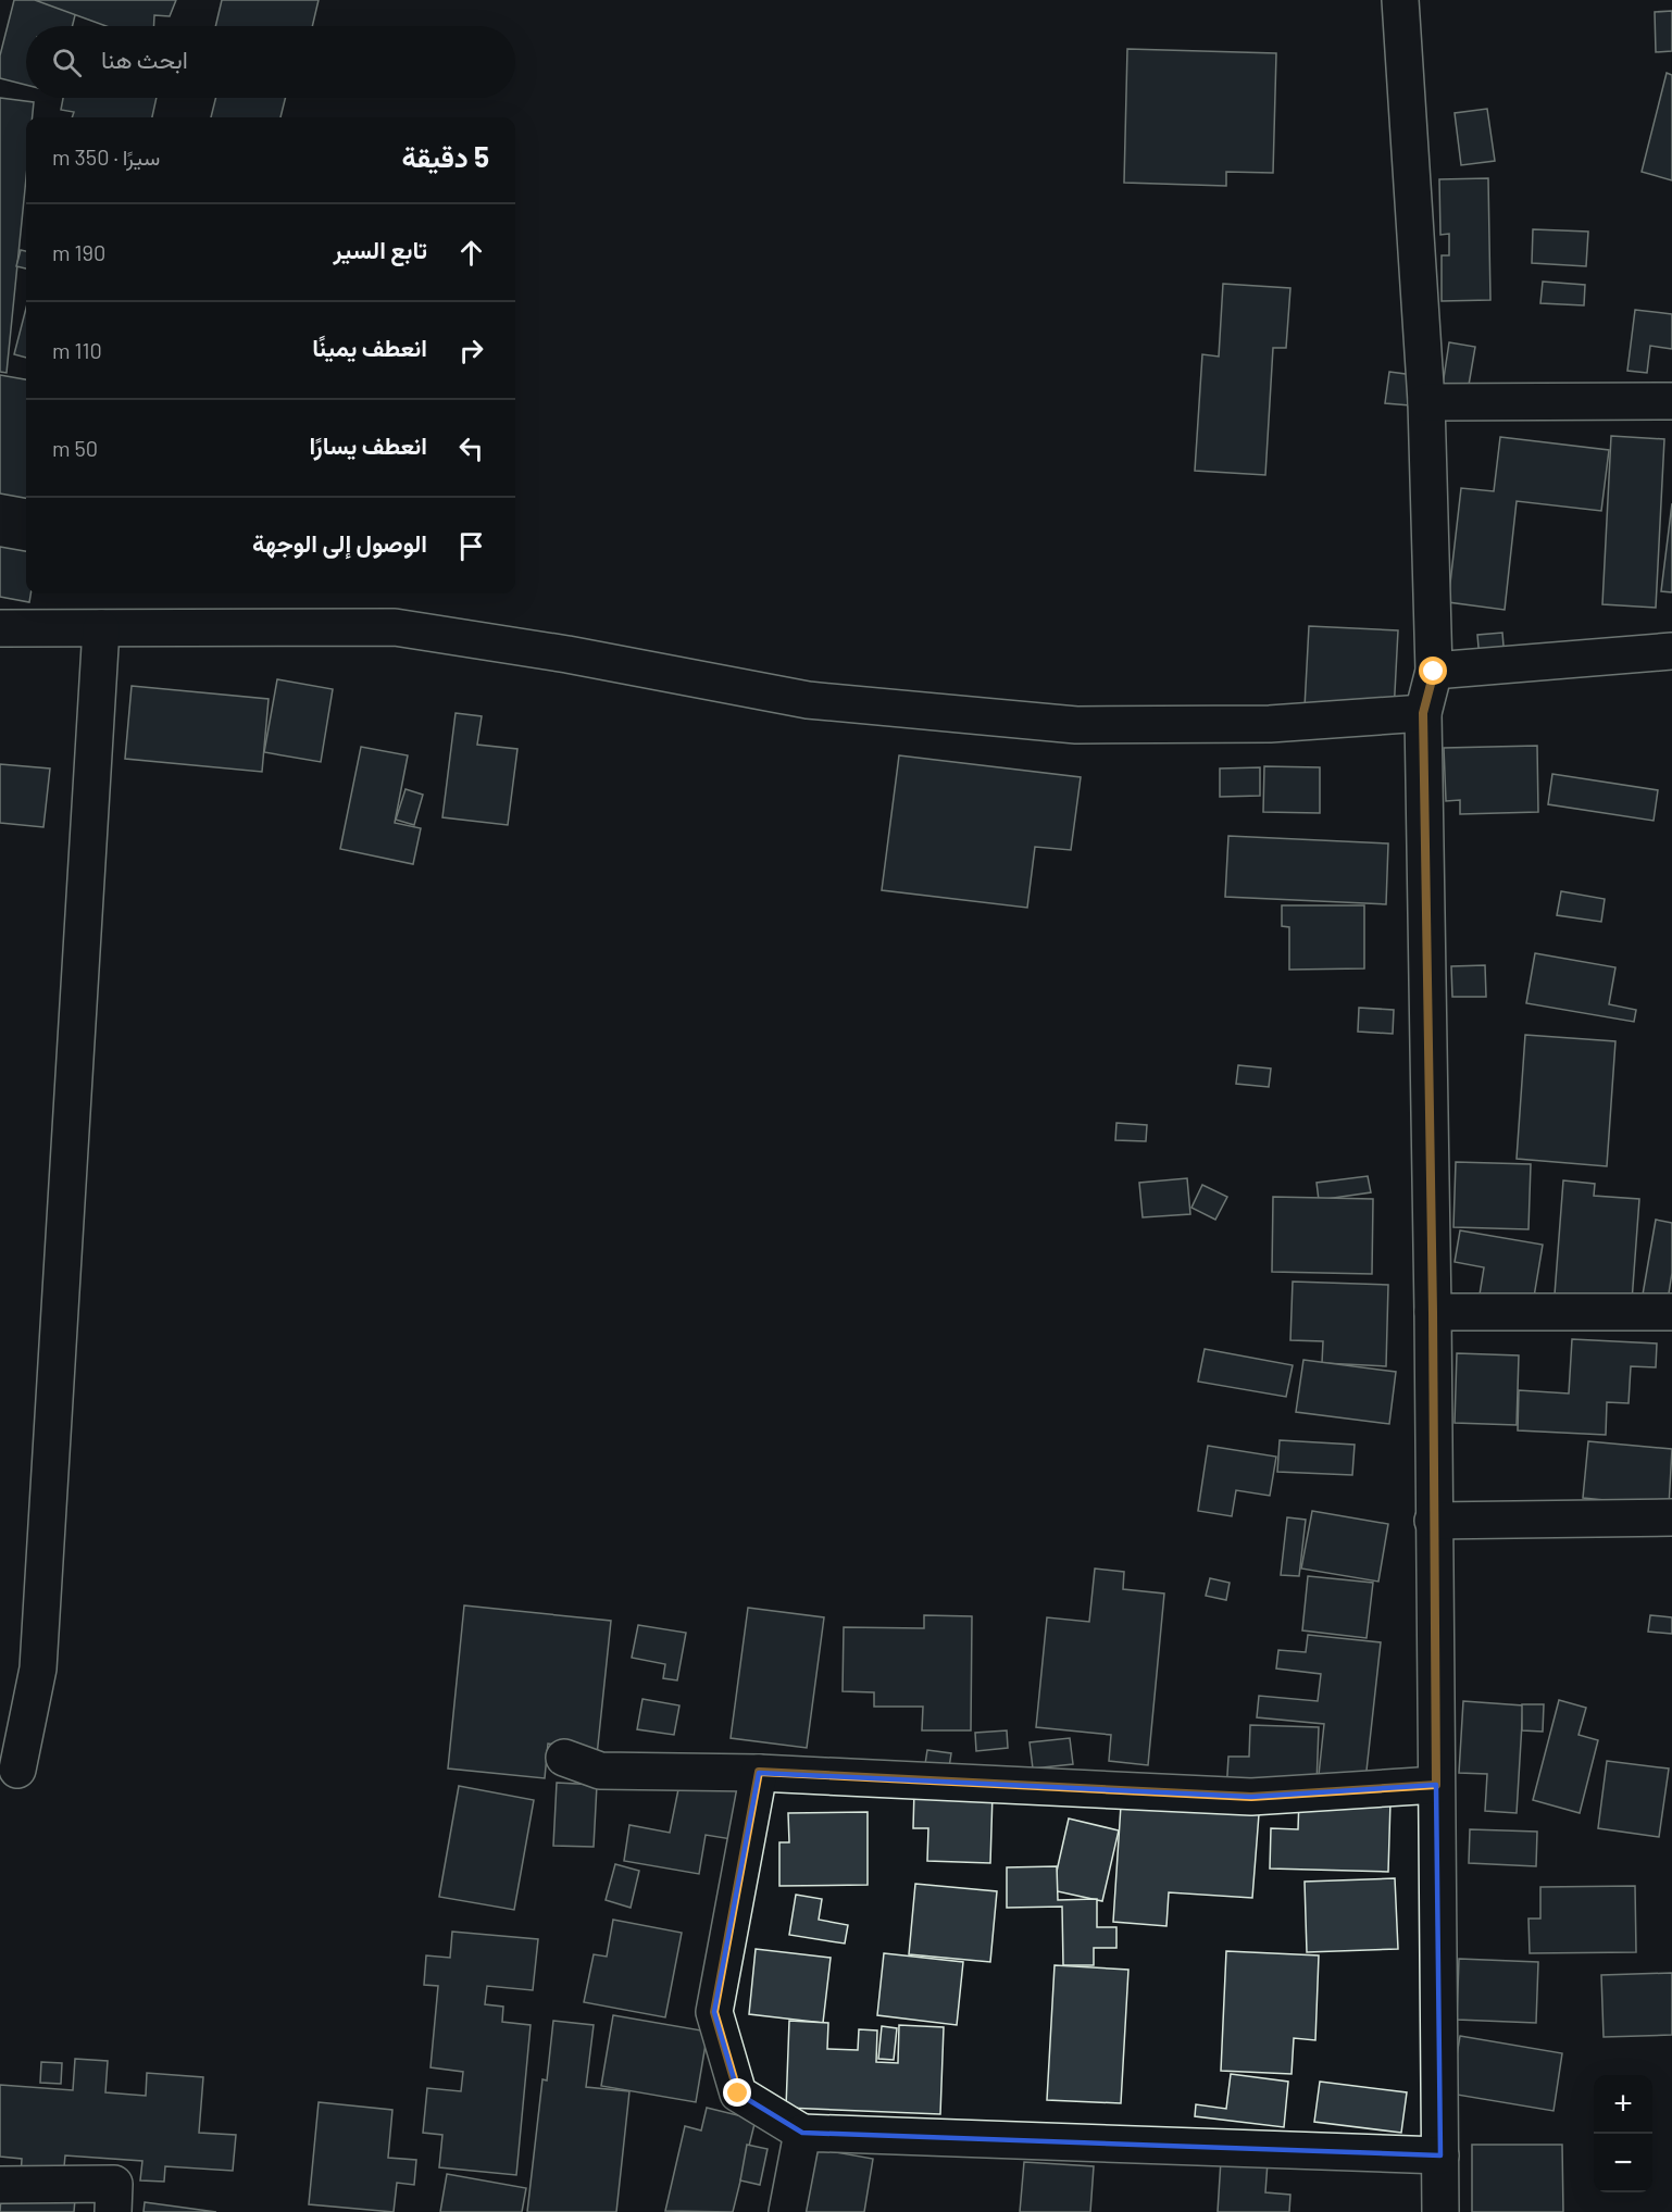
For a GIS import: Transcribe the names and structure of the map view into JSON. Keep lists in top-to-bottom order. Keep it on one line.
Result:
{"page":{"search":"ابحث هنا","heading":["5 دقيقة","سيرًا · 350 m"],"list":[["تابع السير","190 m"],["انعطف يمينًا","110 m"],["انعطف يسارًا","50 m"],"الوصول إلى الوجهة"],"map_buttons":["+","−"]}}
